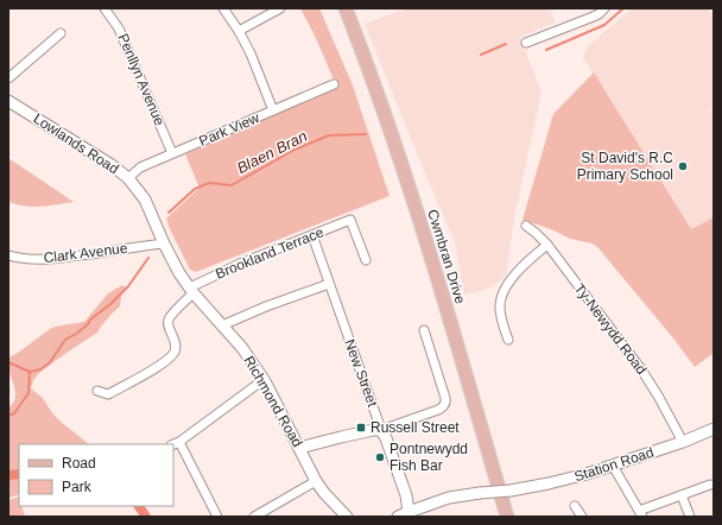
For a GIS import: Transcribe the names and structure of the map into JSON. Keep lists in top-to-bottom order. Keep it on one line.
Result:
{"streets":{"main road":["Cwmbran Drive"],"street":["Penllyn Avenue","Park View","Lowlands Road","Clark Avenue","Brookland Terrace","Ty-Newydd Road","New Street","Richmond Road","Station Road"]},"crossings":[["Penllyn Avenue","Park View"],["Park View","Lowlands Road"],["Lowlands Road","Clark Avenue"],["Lowlands Road","Richmond Road"],["Clark Avenue","Richmond Road"],["Brookland Terrace","New Street"],["Brookland Terrace","Richmond Road"],["Ty-Newydd Road","Station Road"],["New Street","Station Road"]],"water":["Blaen Bran"],"places":{"other":["St David's R.C Primary School","Pontnewydd Fish Bar"],"transit":["Russell Street"]},"legend":["Road","Park"]}
